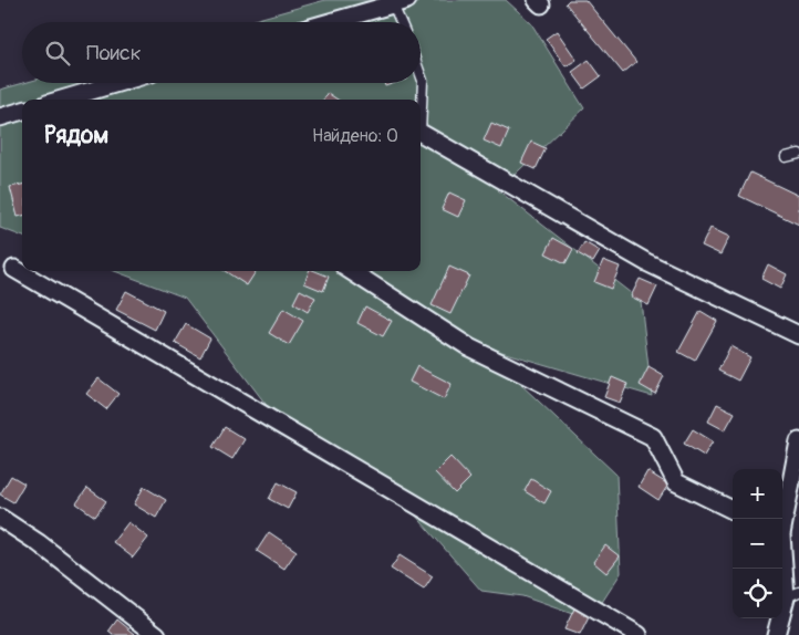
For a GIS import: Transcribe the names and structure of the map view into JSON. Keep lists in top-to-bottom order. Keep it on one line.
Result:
{"page":{"search":"Поиск","heading":["Рядом","Найдено: 0"],"map_buttons":["+","−"]}}
